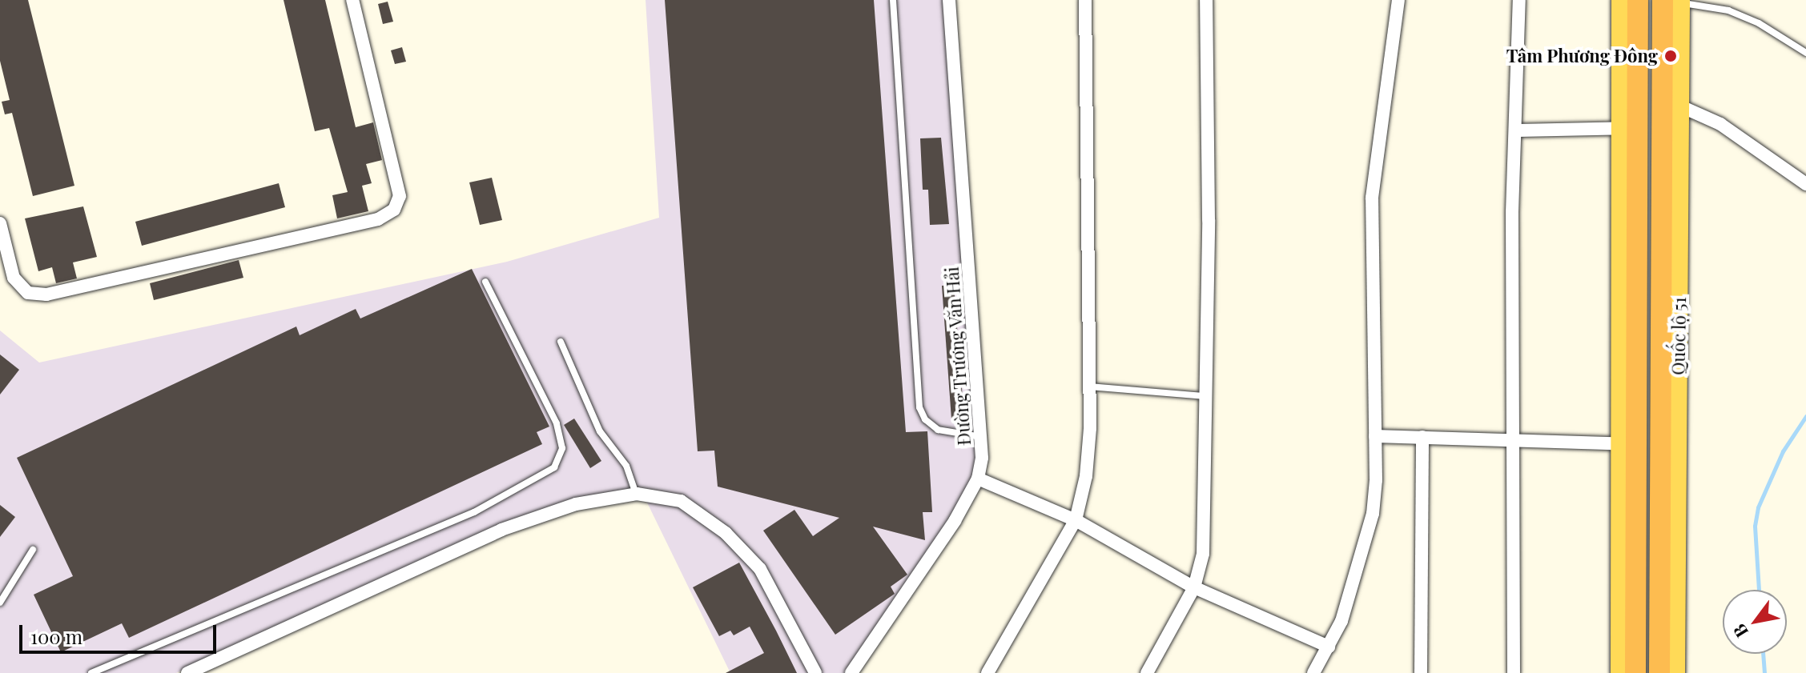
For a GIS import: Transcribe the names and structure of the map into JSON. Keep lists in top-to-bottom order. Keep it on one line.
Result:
{"streets":{"highway":["Quốc lộ 51"],"street":["Đường Trương Văn Hải"]},"places":["Tâm Phương Đông"],"scale_bar":"100 m","north":"bottom left"}
